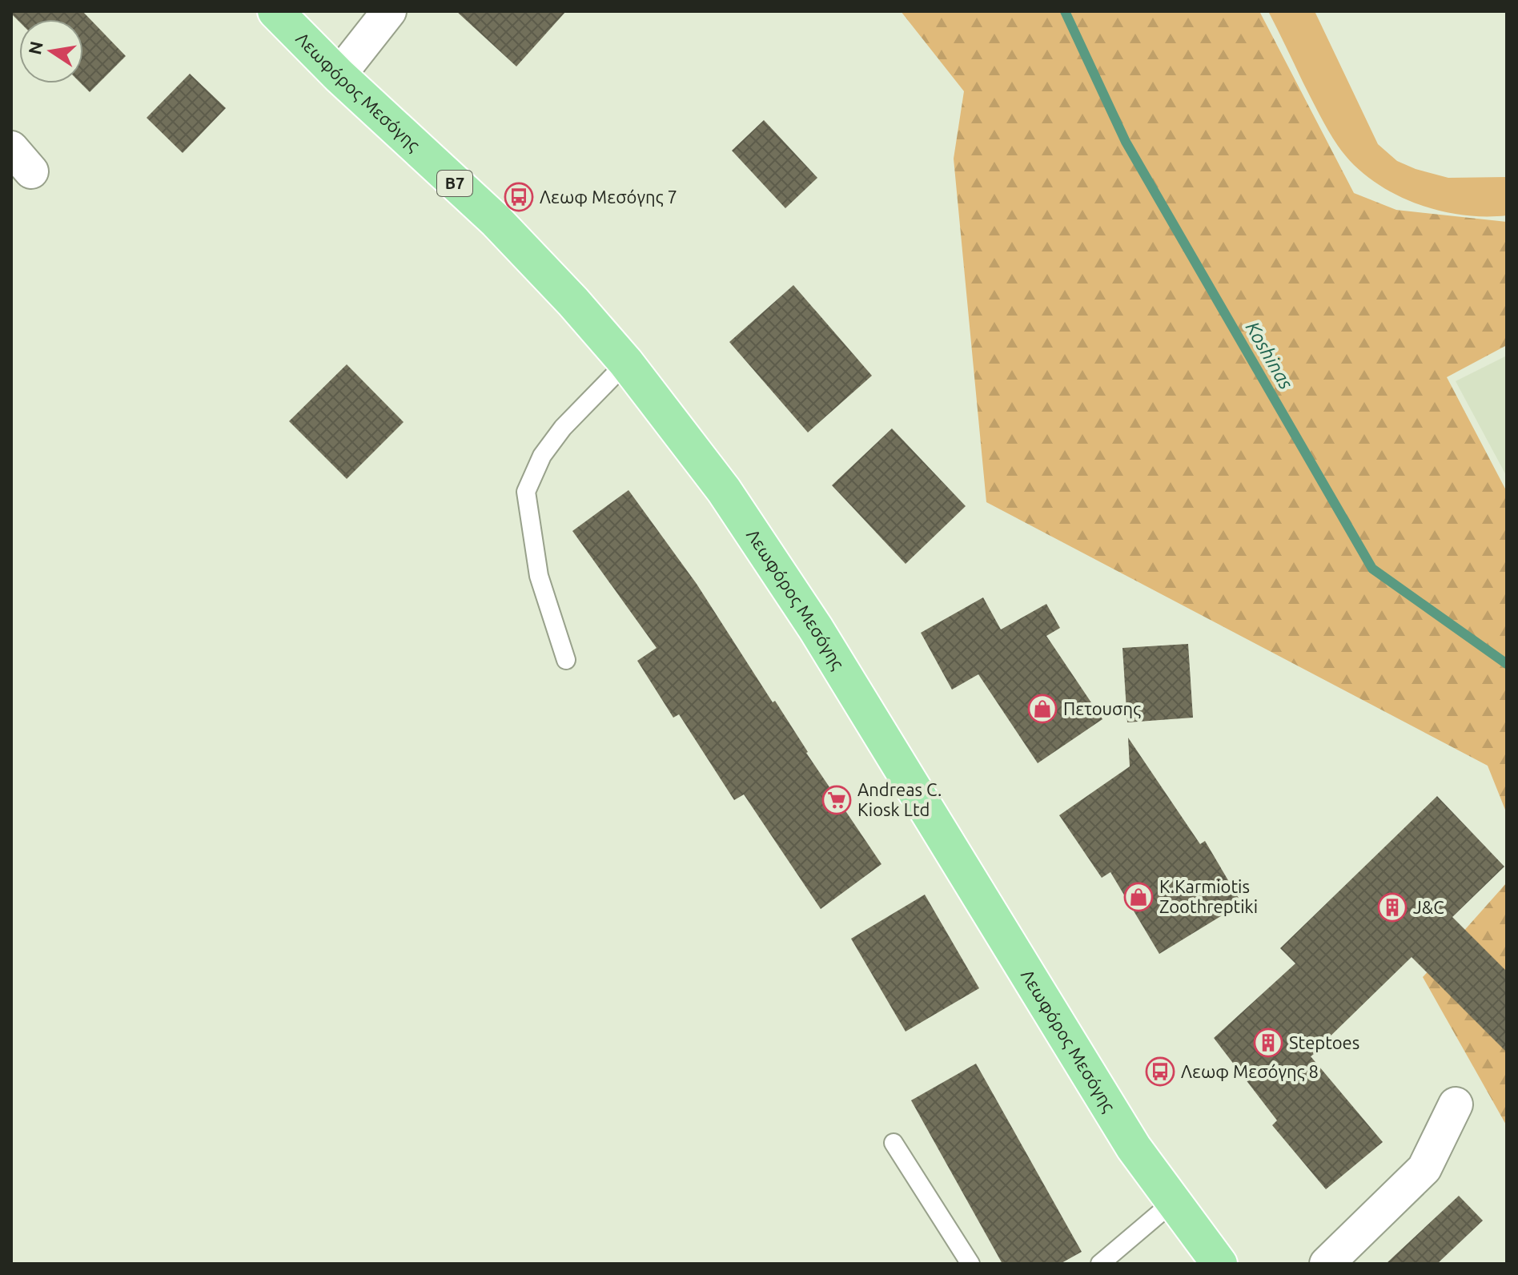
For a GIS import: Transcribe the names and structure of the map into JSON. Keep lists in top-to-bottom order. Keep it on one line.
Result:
{"streets":{"main road":["Λεωφόρος Μεσόγης","B7"]},"water":["Koshinas"],"places":{"bus stop":["Λεωφ Μεσόγης 7","Λεωφ Μεσόγης 8"],"shop":["Πετουσης","K.Karmiotis Zoothreptiki"],"supermarket":["Andreas C. Kiosk Ltd"],"building":["J&C","Steptoes"]},"north":"left"}
